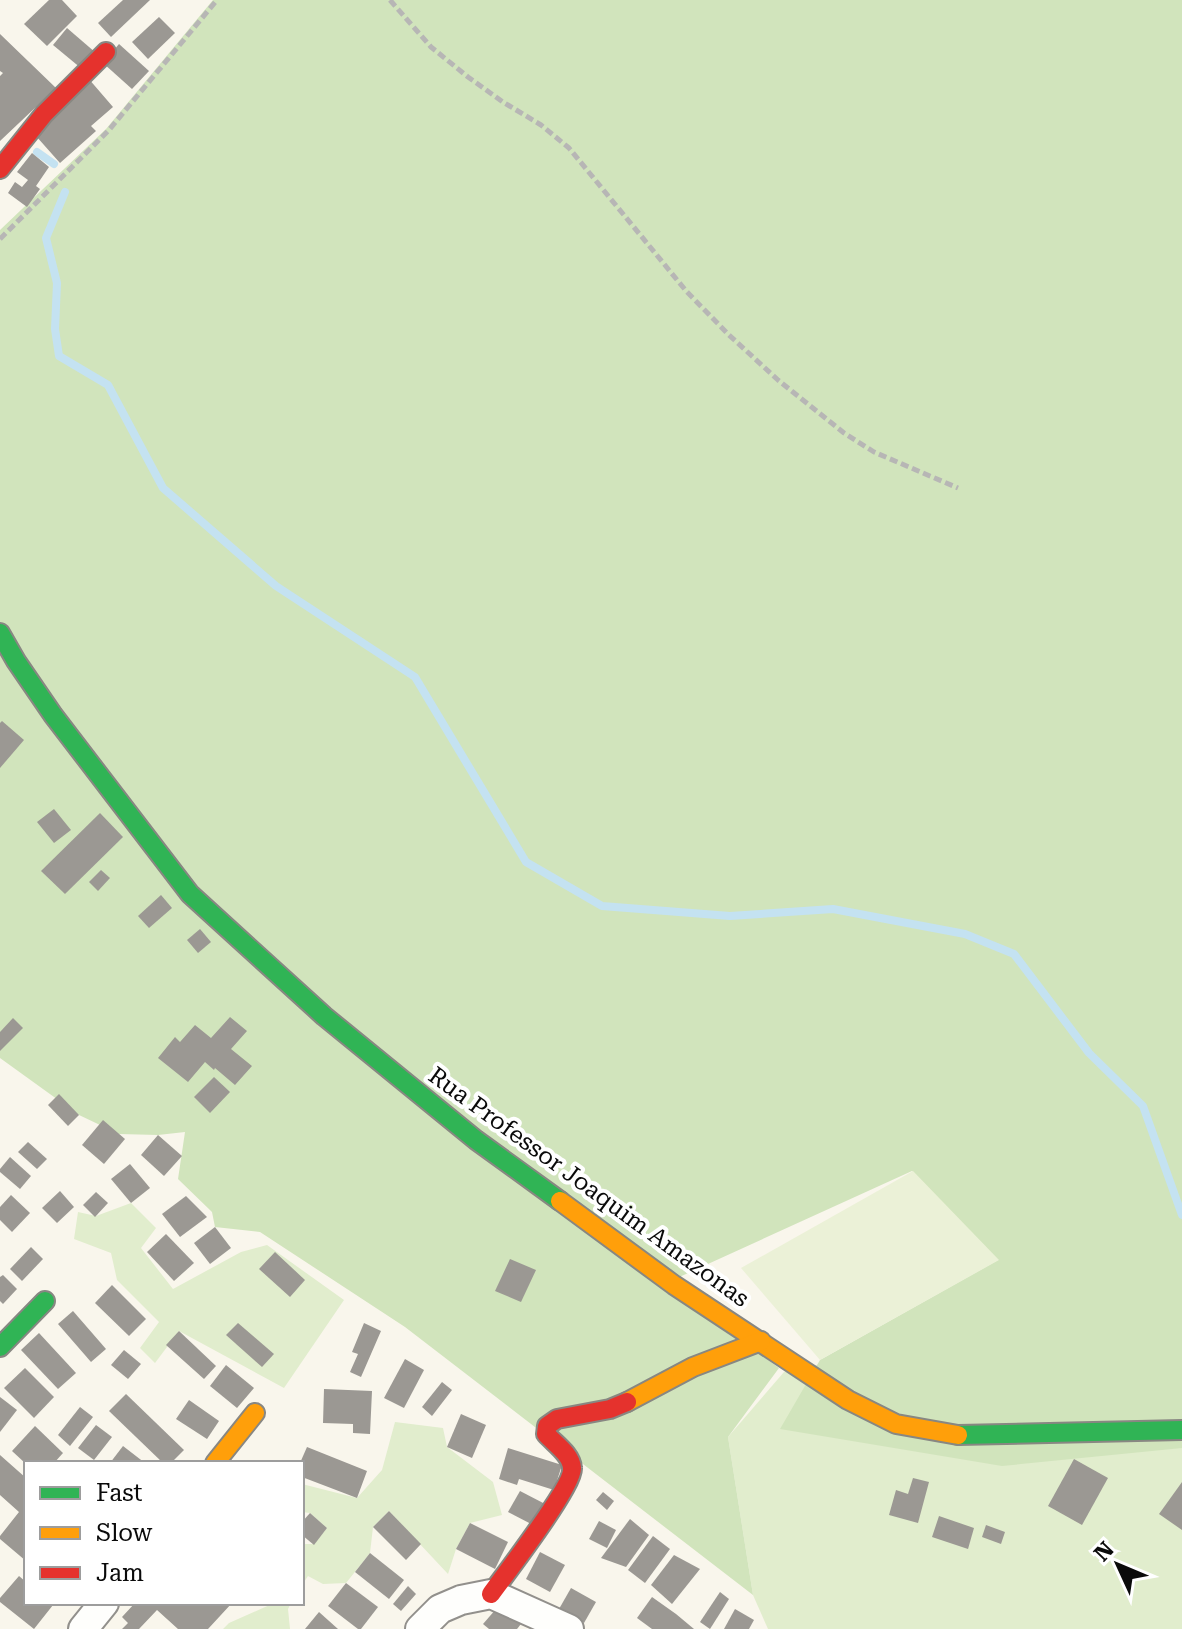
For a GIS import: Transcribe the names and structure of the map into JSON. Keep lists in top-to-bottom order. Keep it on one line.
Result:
{"streets":{"street":["Rua Professor Joaquim Amazonas"]},"legend":["Fast","Slow","Jam"],"north":"top left"}
